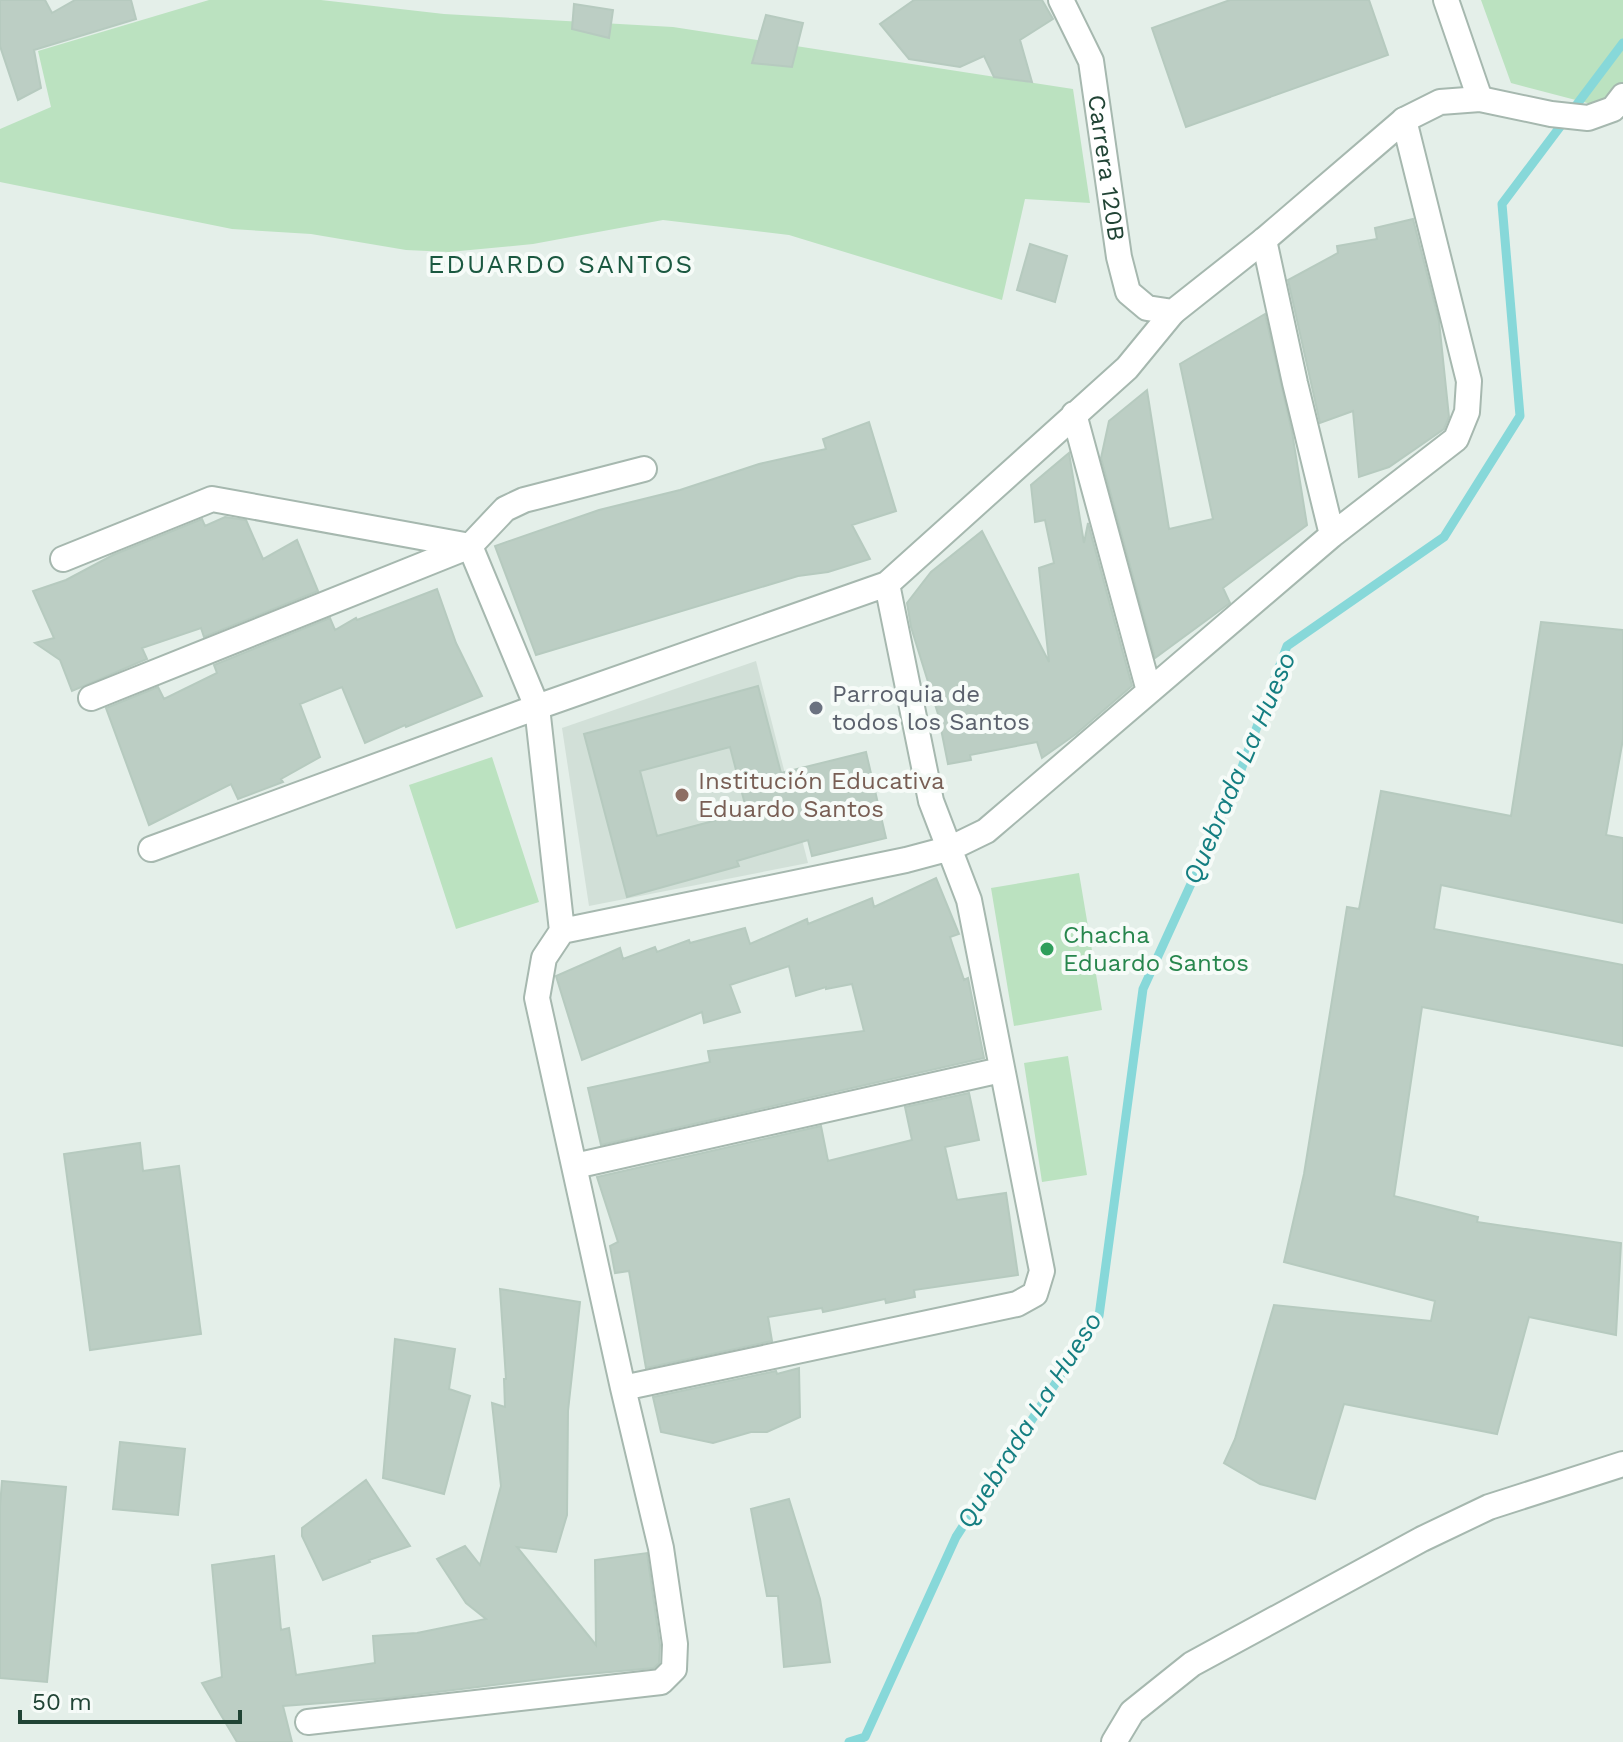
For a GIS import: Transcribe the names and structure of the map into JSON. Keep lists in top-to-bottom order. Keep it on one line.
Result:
{"streets":{"street":["Carrera 120B"]},"districts":["EDUARDO SANTOS"],"water":["Quebrada La Hueso"],"places":["Parroquia de todos los Santos","Institución Educativa Eduardo Santos","Chacha Eduardo Santos"],"scale_bar":"50 m"}
